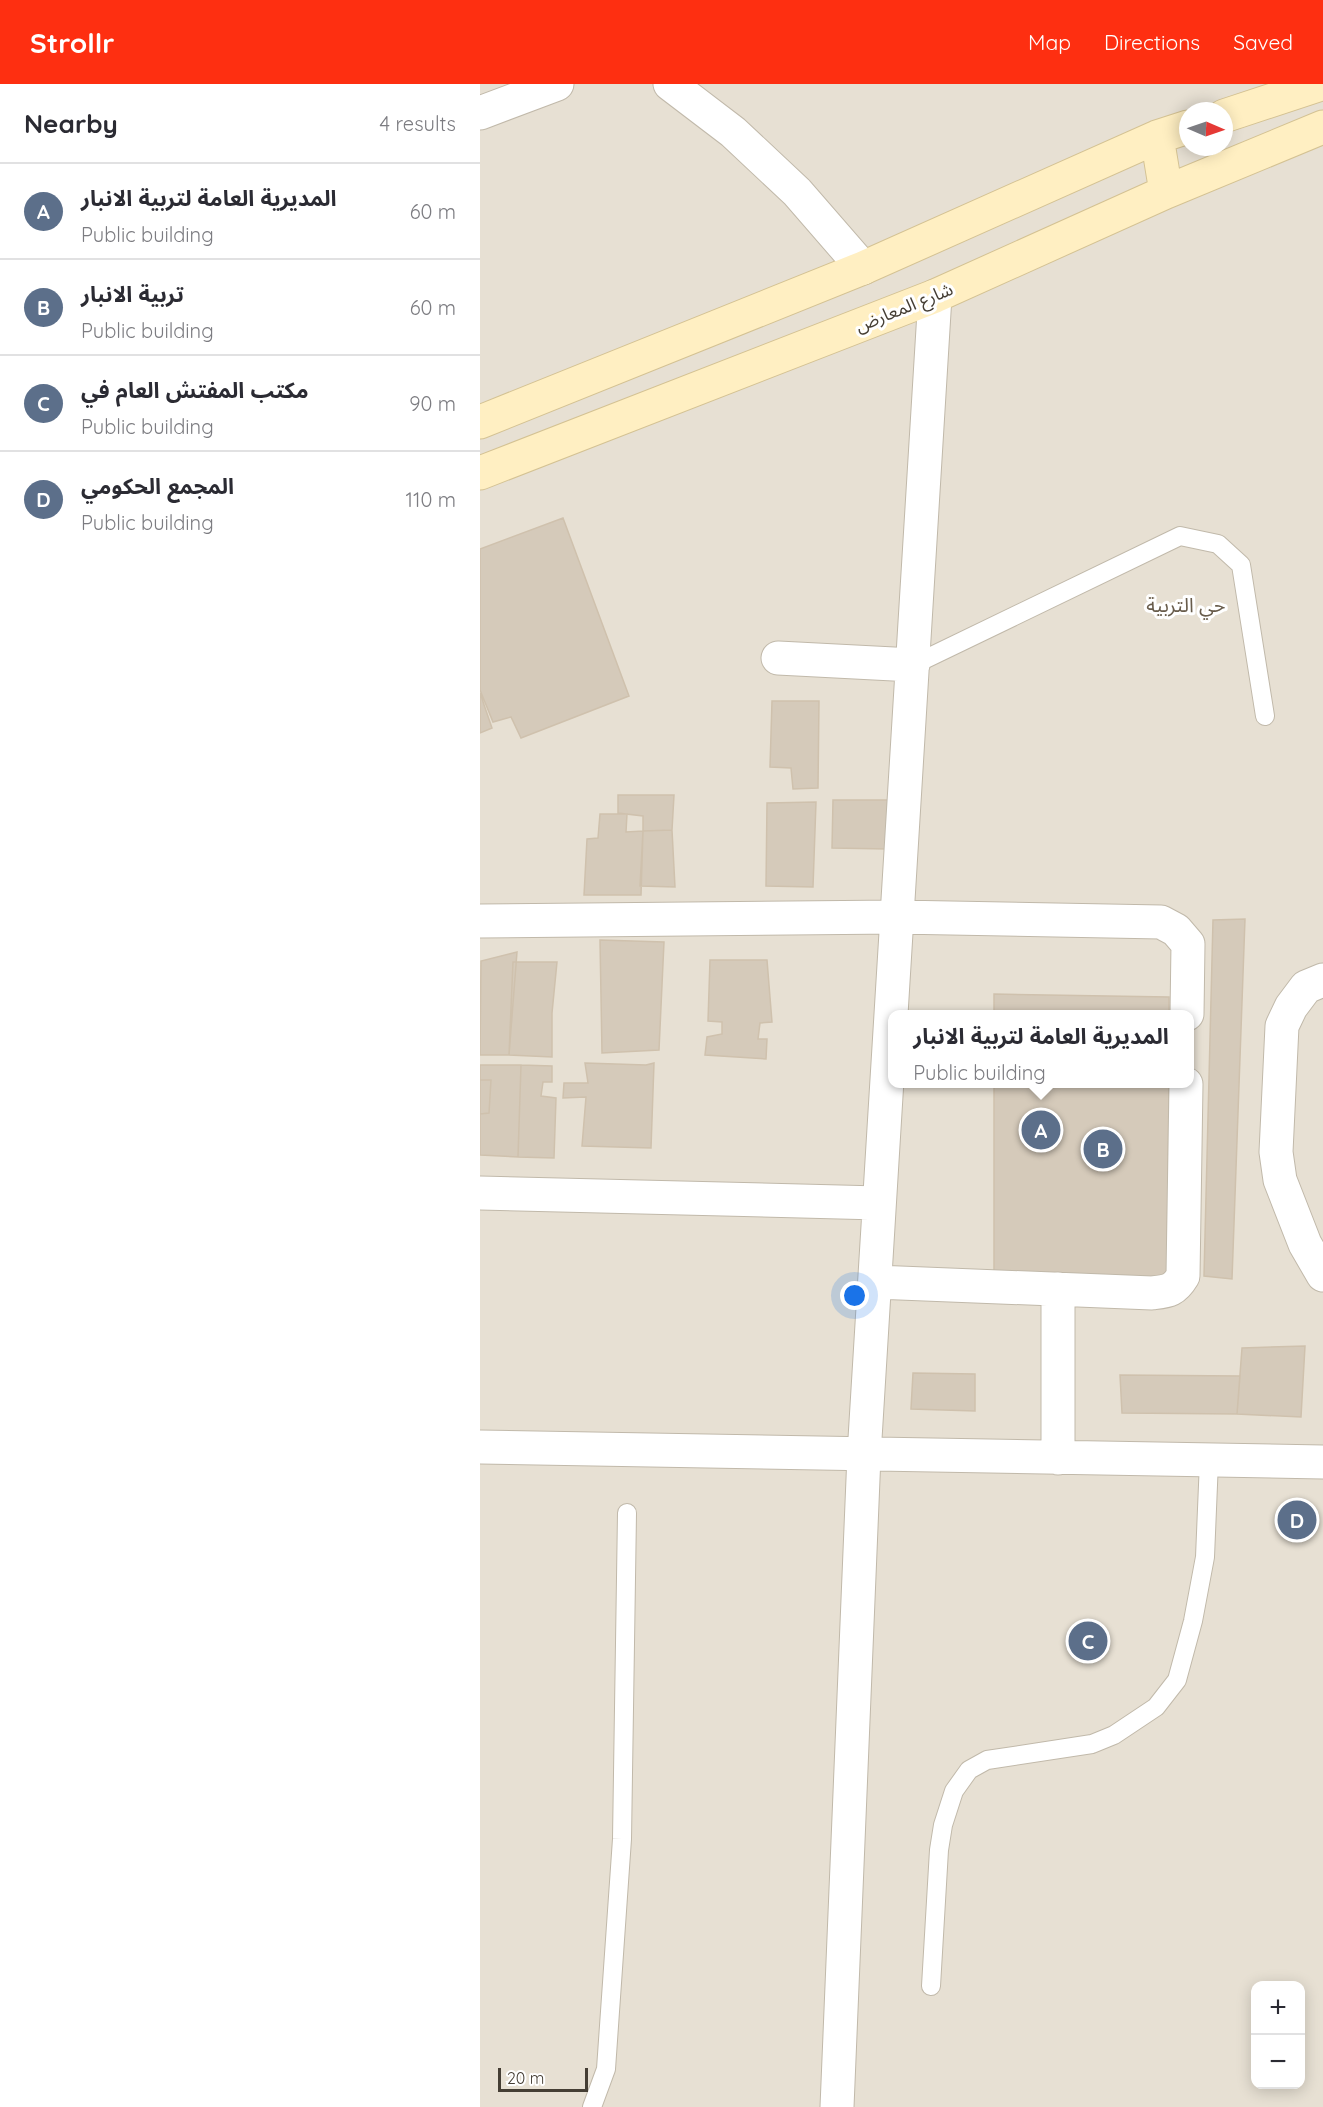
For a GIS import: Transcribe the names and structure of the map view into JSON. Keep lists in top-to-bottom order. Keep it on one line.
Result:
{"streets":{"street":["شارع المعارض"]},"districts":["حي التربية"],"scale_bar":"20 m","north":"right","page":{"header":"Strollr","nav":["Map","Directions","Saved"],"heading":["Nearby","4 results"],"list":[{"mark":"A","name":"المديرية العامة لتربية الانبار","note":"Public building","value":"60 m"},{"mark":"B","name":"تربية الانبار","note":"Public building","value":"60 m"},{"mark":"C","name":"مكتب المفتش العام في","note":"Public building","value":"90 m"},{"mark":"D","name":"المجمع الحكومي","note":"Public building","value":"110 m"}],"popup":["المديرية العامة لتربية الانبار","Public building"],"pins":["A","B","D","C"],"map_buttons":["+","−"],"scale":"20 m"}}
